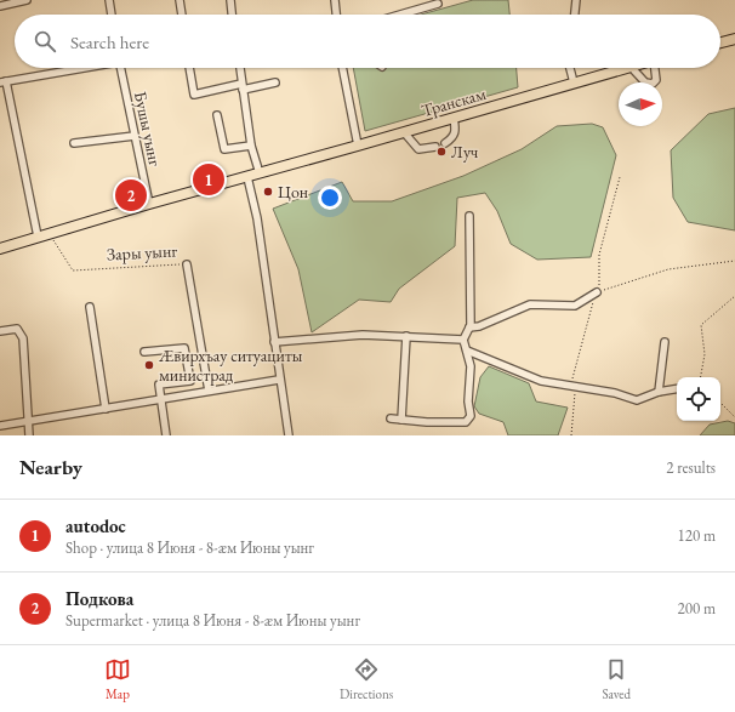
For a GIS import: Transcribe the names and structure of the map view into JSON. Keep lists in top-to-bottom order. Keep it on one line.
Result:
{"streets":{"highway":["Транскам"],"street":["Бушы уынг","Зары уынг"]},"crossings":[["Транскам","Бушы уынг"],["Транскам","Зары уынг"]],"places":["Луч","Цон","Æвирхъау ситуациты министрад"],"north":"right","page":{"search":"Search here","pins":["1","2"],"heading":["Nearby","2 results"],"list":[{"mark":"1","name":"autodoc","note":"Shop · улица 8 Июня - 8-ӕм Июны уынг","value":"120 m"},{"mark":"2","name":"Подкова","note":"Supermarket · улица 8 Июня - 8-ӕм Июны уынг","value":"200 m"}],"nav":["Map","Directions","Saved"]}}
